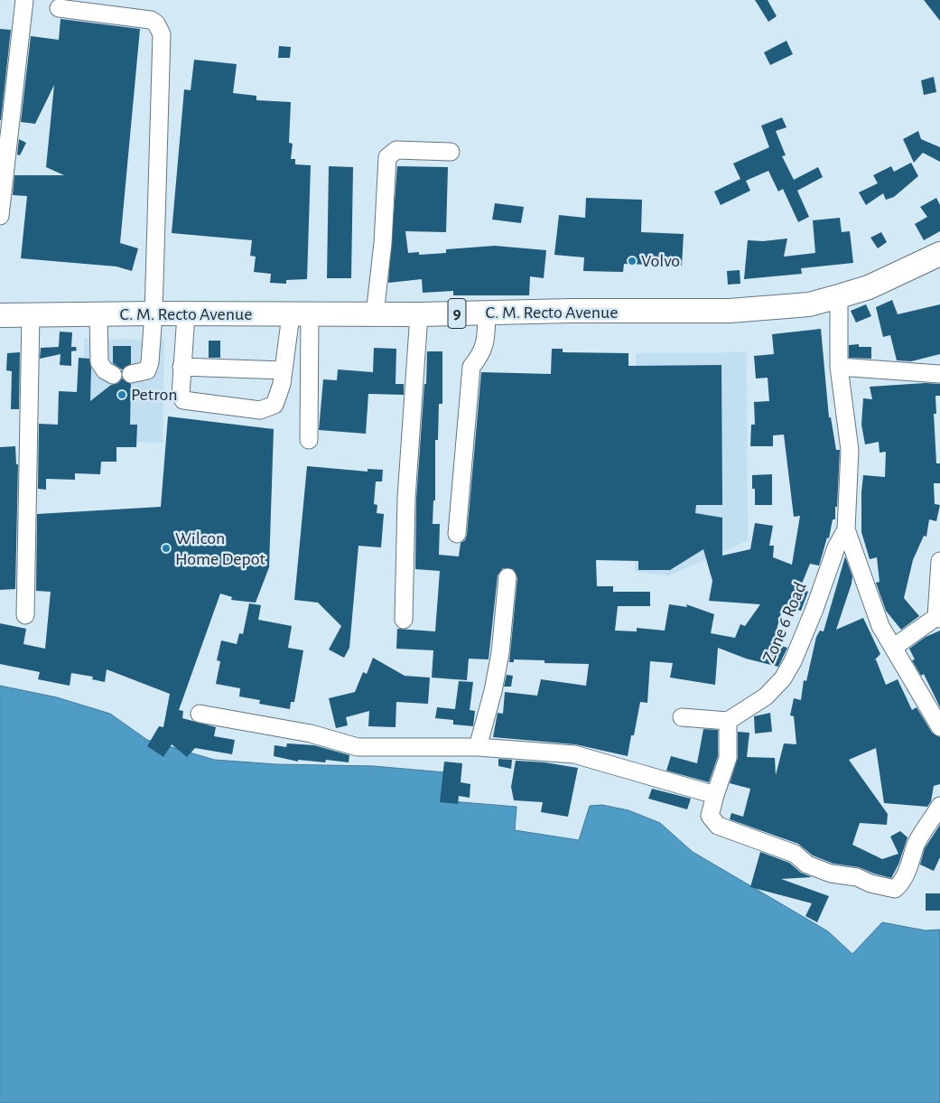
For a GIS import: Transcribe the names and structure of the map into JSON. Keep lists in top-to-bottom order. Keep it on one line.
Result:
{"streets":{"highway":["C. M. Recto Avenue","9"],"street":["Zone 6 Road"]},"crossings":[["C. M. Recto Avenue","Zone 6 Road"]],"places":["Volvo","Petron","Wilcon Home Depot"]}
